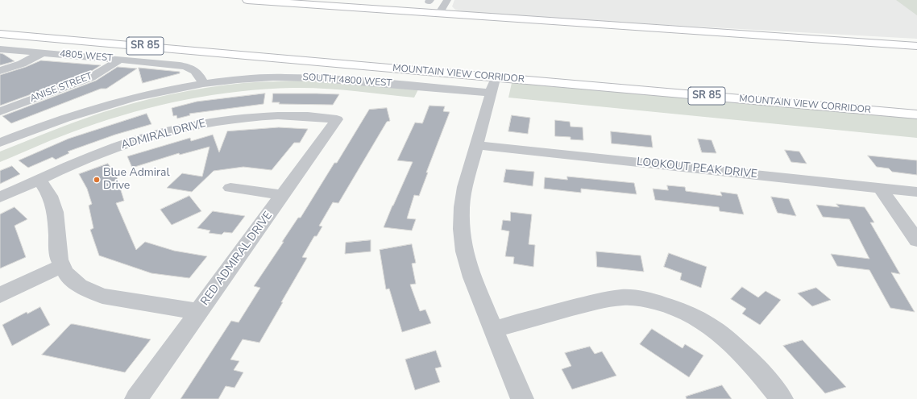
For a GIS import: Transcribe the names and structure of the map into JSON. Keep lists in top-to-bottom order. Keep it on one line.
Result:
{"streets":{"highway":["SR 85","MOUNTAIN VIEW CORRIDOR"],"street":["4805 WEST","SOUTH 4800 WEST","ANISE STREET","ADMIRAL DRIVE","LOOKOUT PEAK DRIVE","RED ADMIRAL DRIVE"]},"crossings":[["4805 WEST","SOUTH 4800 WEST"],["4805 WEST","ANISE STREET"],["ADMIRAL DRIVE","RED ADMIRAL DRIVE"]],"places":["Blue Admiral Drive"]}
